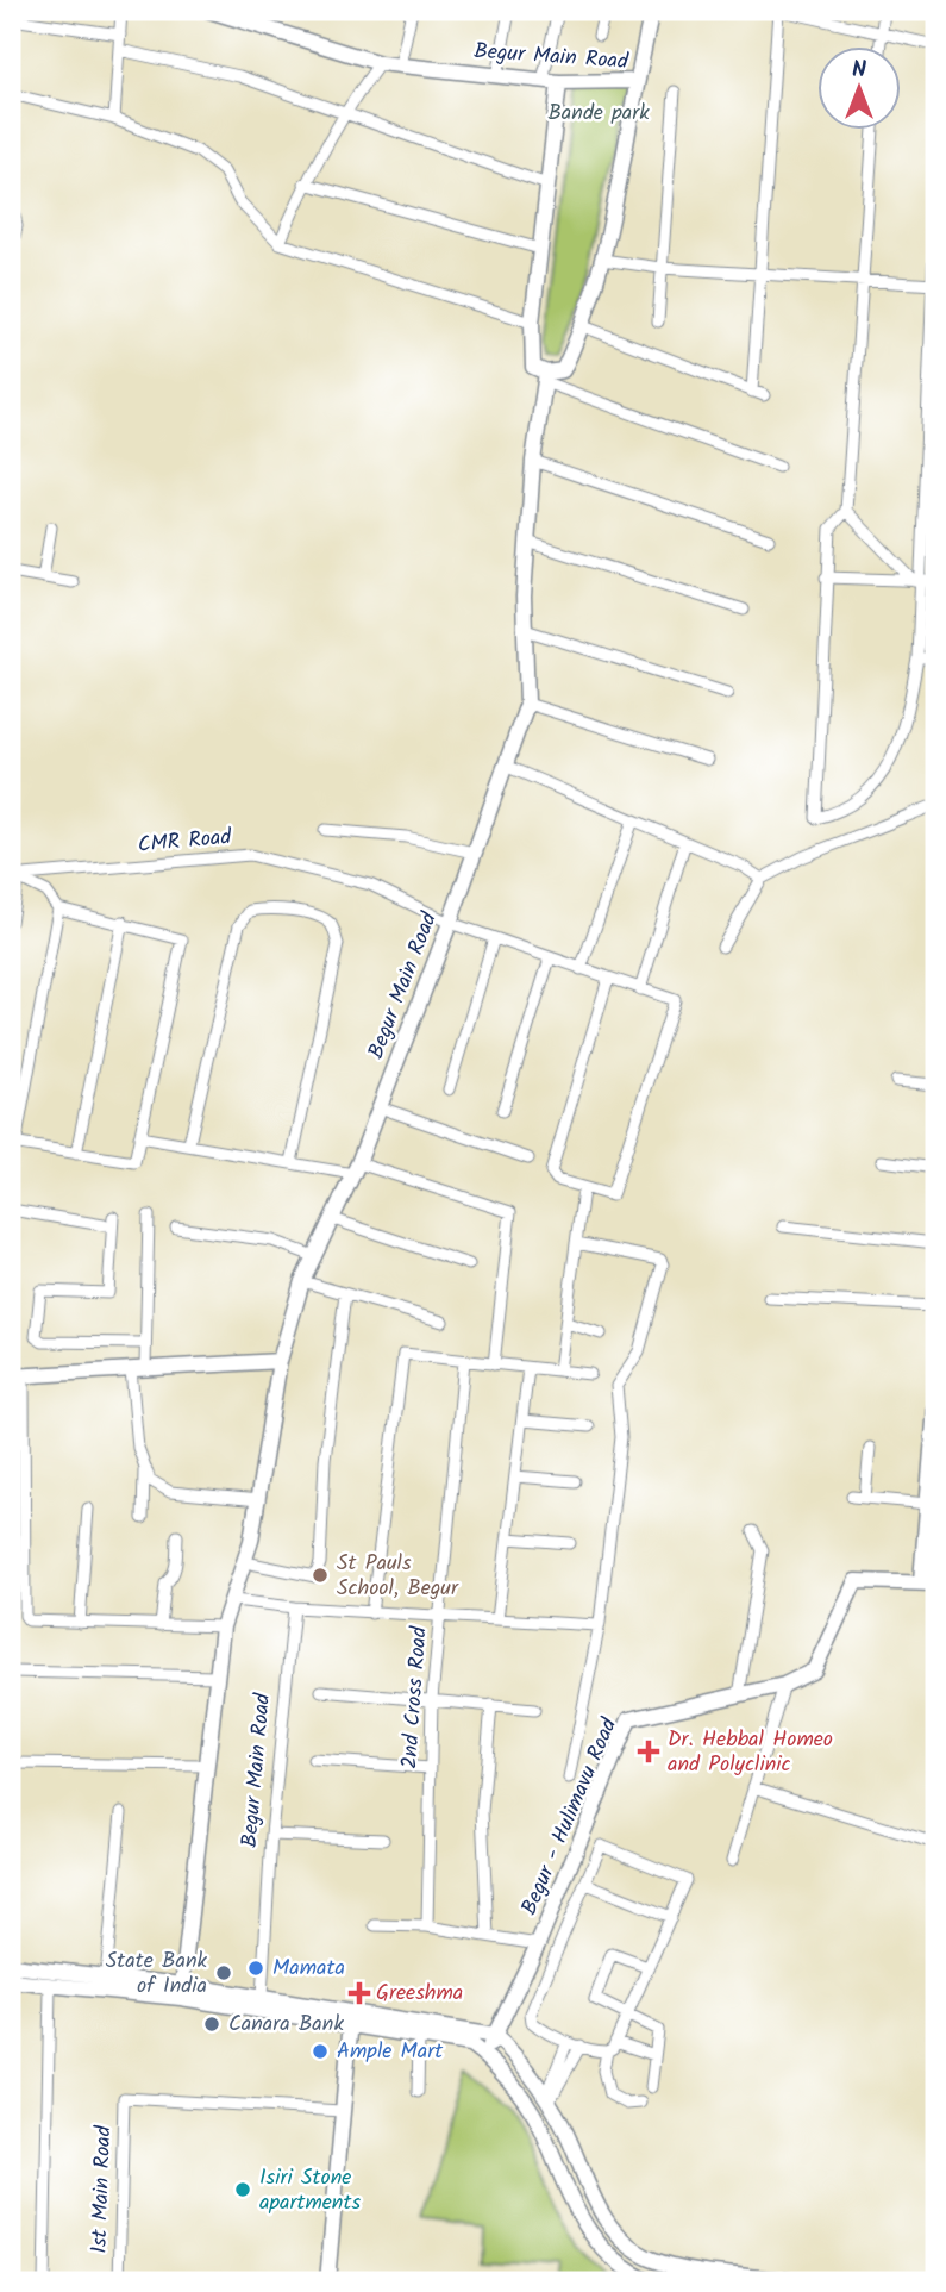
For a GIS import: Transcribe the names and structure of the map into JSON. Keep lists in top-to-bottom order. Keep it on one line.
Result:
{"streets":{"street":["Begur Main Road","CMR Road","2nd Cross Road","Begur - Hulimavu Road","1st Main Road"]},"crossings":[["Begur Main Road","CMR Road"]],"parks":["Bande park"],"places":{"other":["St Pauls School, Begur","Mamata","State Bank of India","Canara Bank","Ample Mart","Isiri Stone apartments"],"health":["Dr. Hebbal Homeo and Polyclinic","Greeshma"]},"north":"top"}
